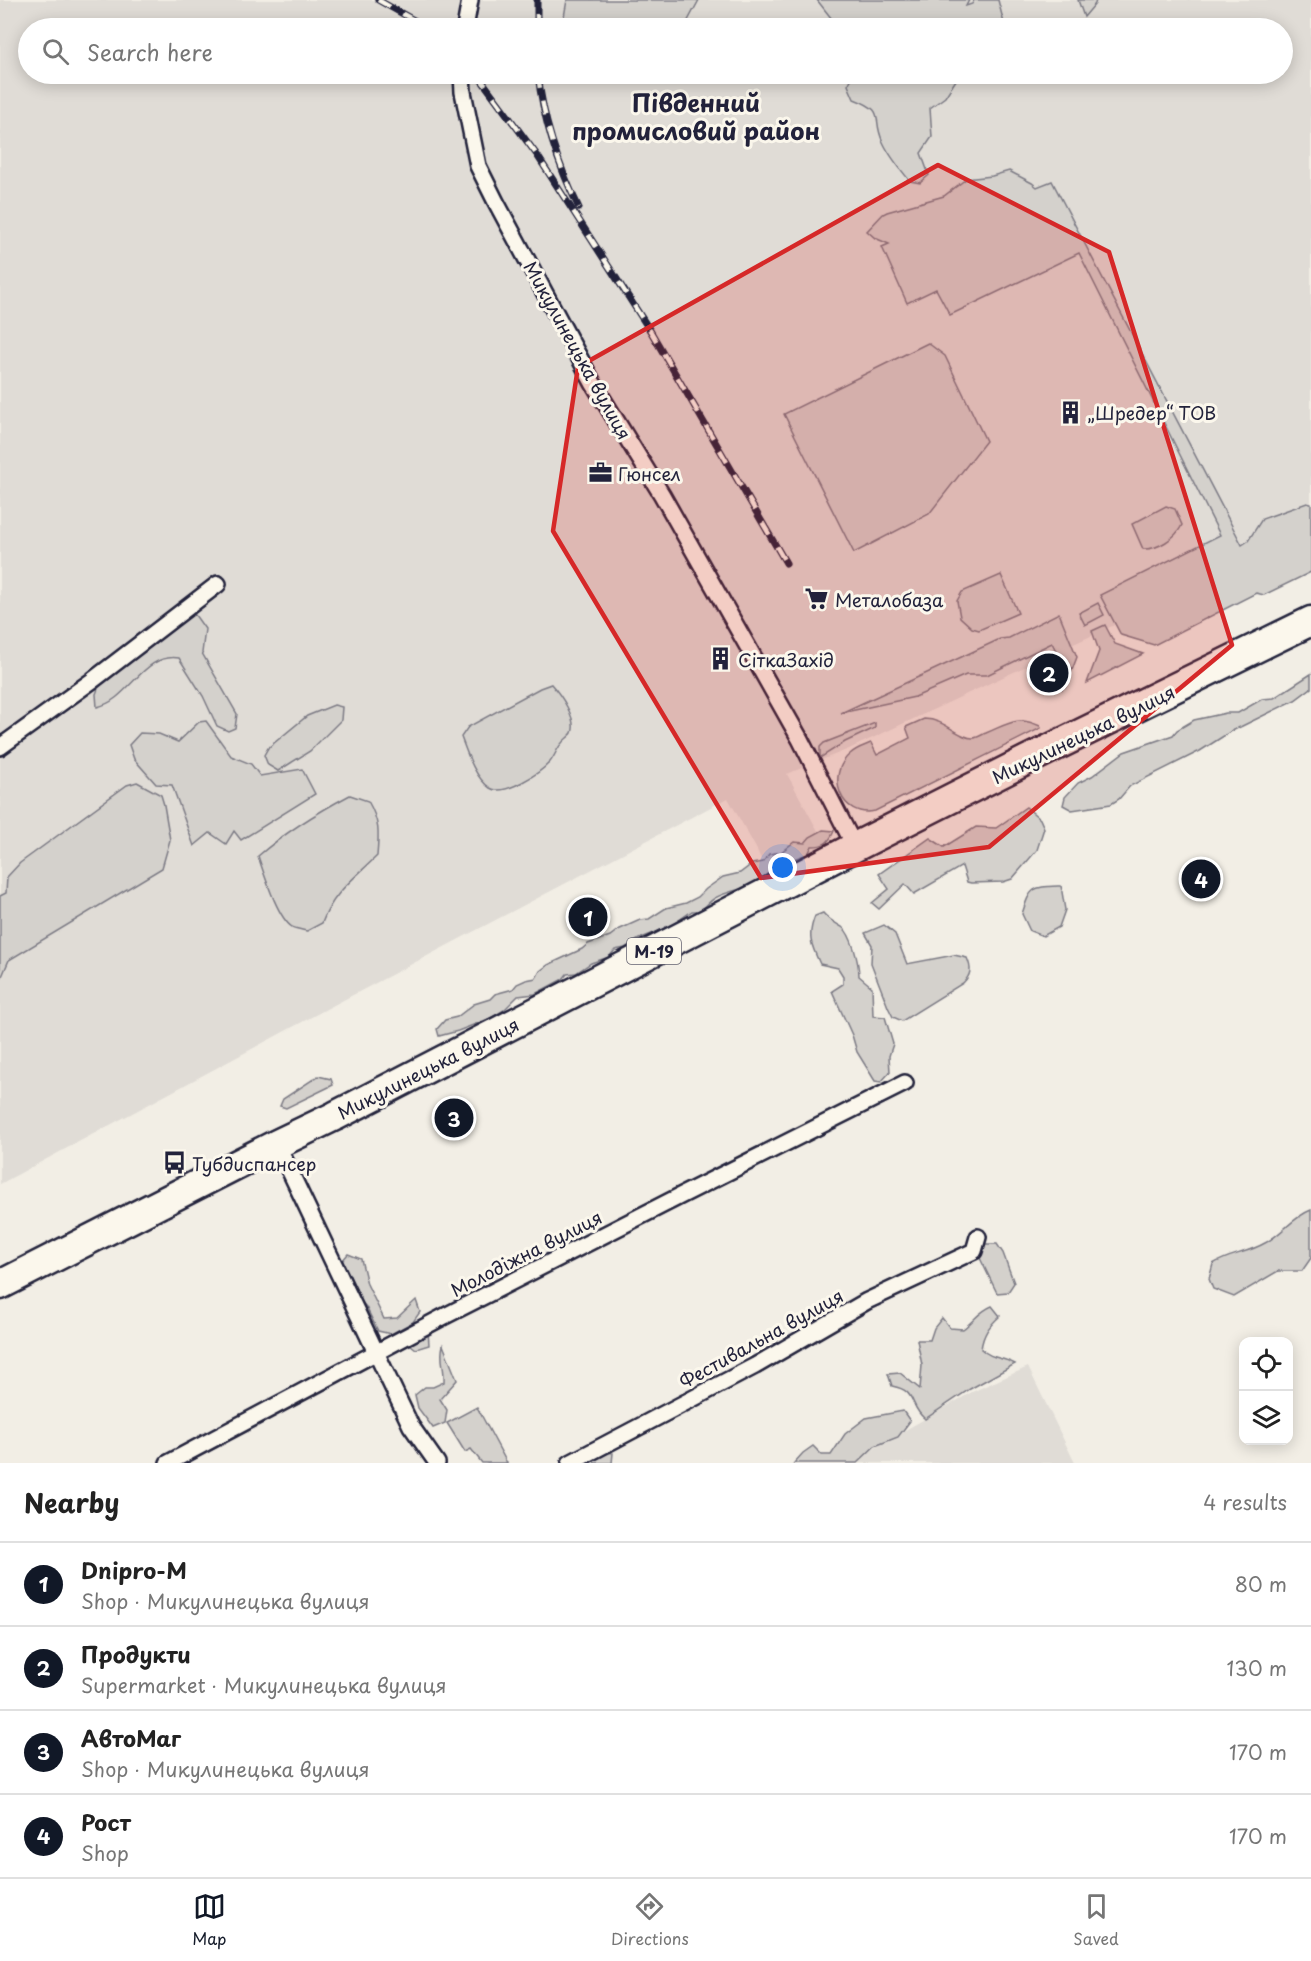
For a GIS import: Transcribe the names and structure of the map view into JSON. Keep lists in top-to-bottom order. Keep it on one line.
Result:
{"streets":{"highway":["Микулинецька вулиця","М-19"],"street":["Молодіжна вулиця","Фестивальна вулиця"]},"districts":["Південний промисловий район"],"places":{"building":["„Шредер“ ТОВ","СіткаЗахід"],"office":["Гюнсел"],"supermarket":["Металобаза"],"bus stop":["Тубдиспансер"]},"page":{"search":"Search here","pins":["2","4","1","3"],"heading":["Nearby","4 results"],"list":[{"mark":"1","name":"Dnipro-M","note":"Shop · Микулинецька вулиця","value":"80 m"},{"mark":"2","name":"Продукти","note":"Supermarket · Микулинецька вулиця","value":"130 m"},{"mark":"3","name":"АвтоМаг","note":"Shop · Микулинецька вулиця","value":"170 m"},{"mark":"4","name":"Рост","note":"Shop","value":"170 m"}],"nav":["Map","Directions","Saved"]}}
